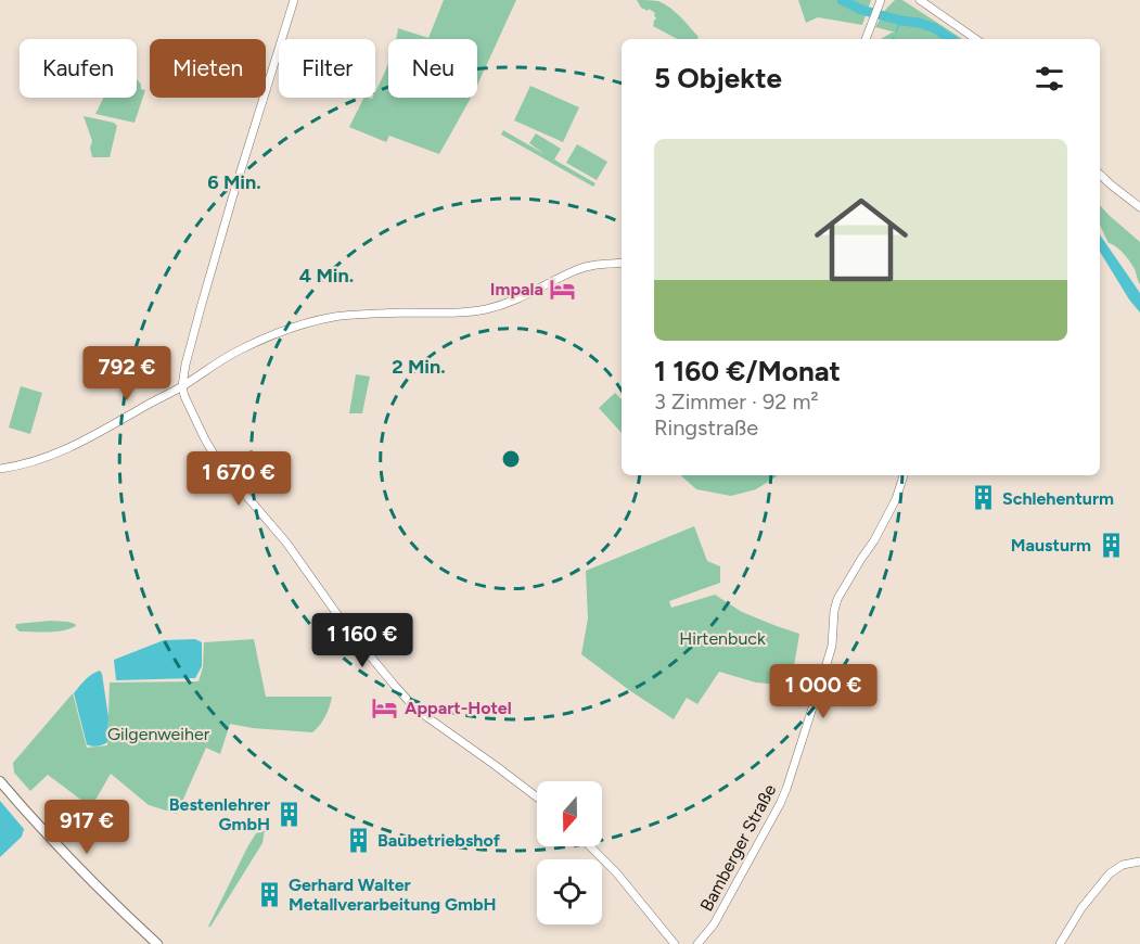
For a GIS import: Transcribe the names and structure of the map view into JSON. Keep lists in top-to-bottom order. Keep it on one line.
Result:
{"streets":{"street":["Bamberger Straße"]},"parks":["Hirtenbuck","Gilgenweiher"],"places":{"hotel":["Impala","Appart-Hotel"],"building":["Schlehenturm","Mausturm","Bestenlehrer GmbH","Baubetriebshof","Gerhard Walter Metallverarbeitung GmbH"]},"north":"bottom","page":{"chip":["Kaufen","Mieten","Filter","Neu"],"heading":"5 Objekte","list":[{"name":"1 160 €/Monat","note":"3 Zimmer · 92 m² · Ringstraße"}],"price":["792 €","1 670 €","1 160 €","1 000 €","917 €"]},"rings":["6 Min.","4 Min.","2 Min."]}
